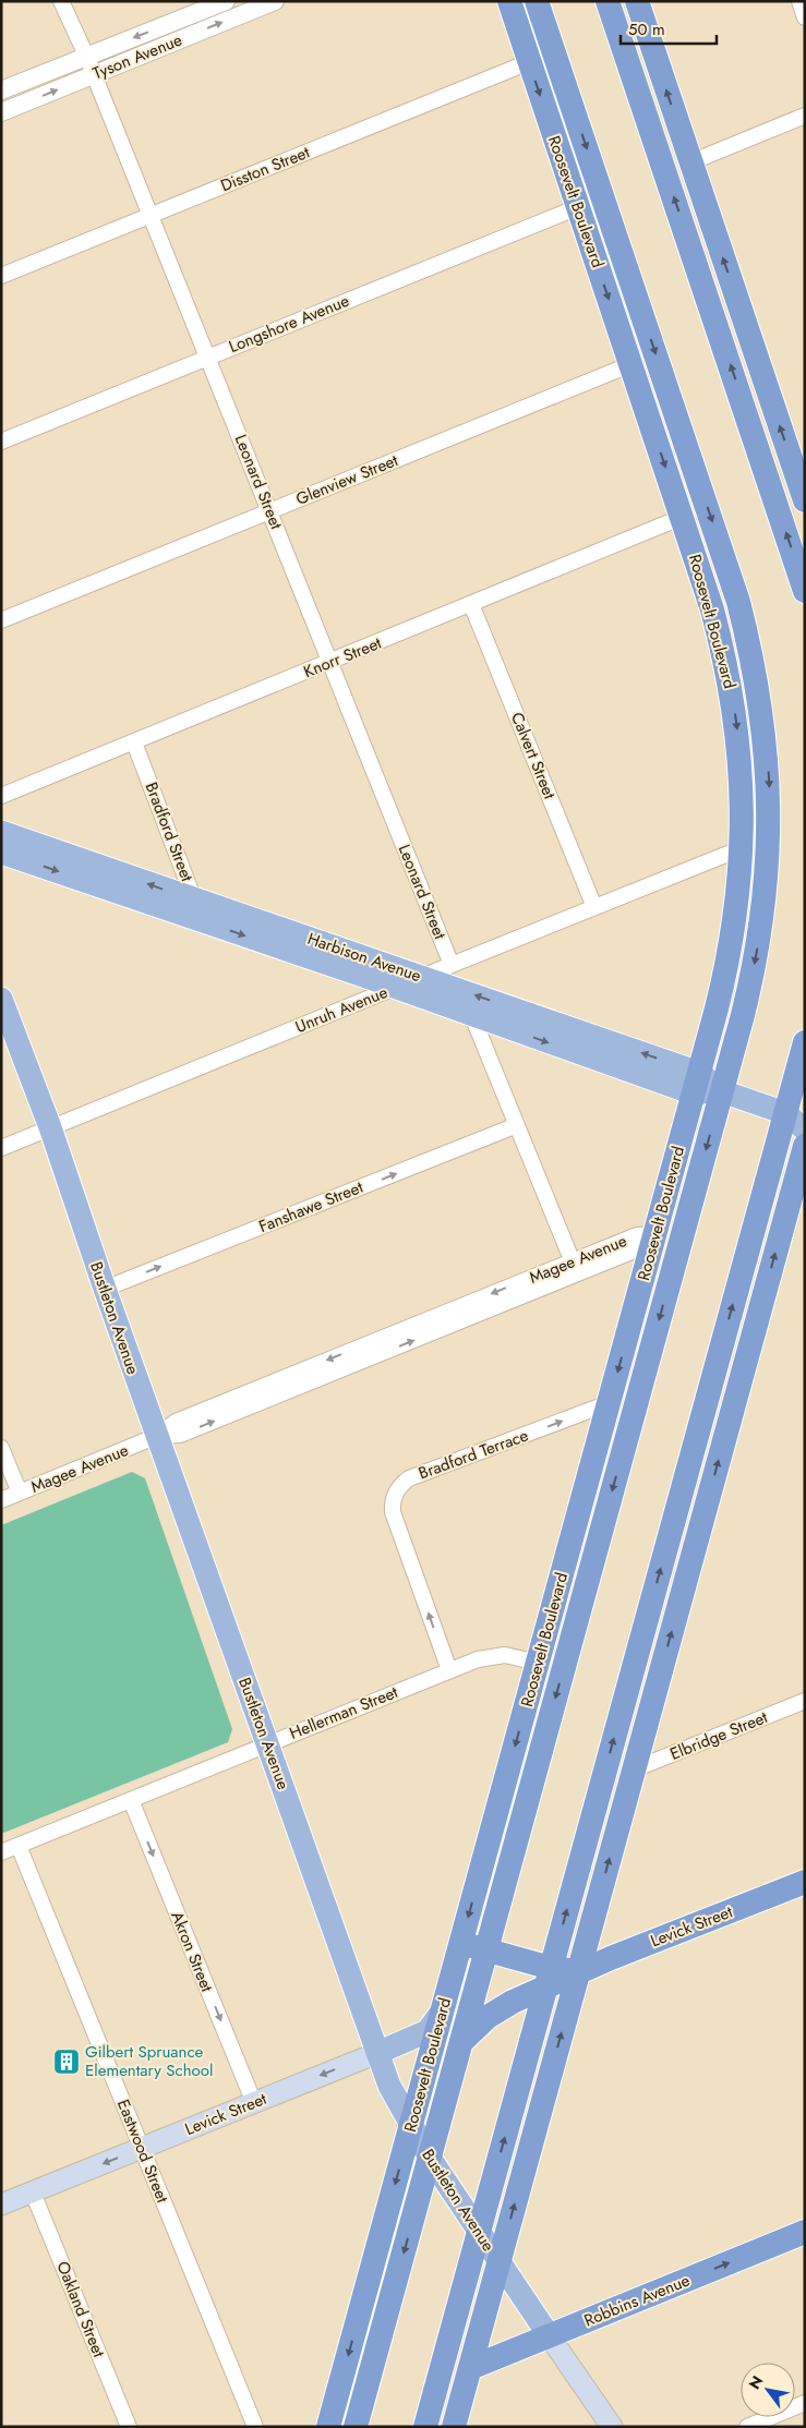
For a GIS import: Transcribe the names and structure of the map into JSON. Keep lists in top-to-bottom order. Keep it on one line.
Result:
{"streets":{"highway":["Roosevelt Boulevard","Levick Street","Robbins Avenue"],"main road":["Harbison Avenue","Bustleton Avenue"],"street":["Tyson Avenue","Disston Street","Longshore Avenue","Glenview Street","Leonard Street","Knorr Street","Calvert Street","Bradford Street","Unruh Avenue","Fanshawe Street","Magee Avenue","Bradford Terrace","Hellerman Street","Elbridge Street","Akron Street","Eastwood Street","Oakland Street"]},"crossings":[["Tyson Avenue","Leonard Street"],["Disston Street","Roosevelt Boulevard"],["Disston Street","Leonard Street"],["Roosevelt Boulevard","Longshore Avenue"],["Roosevelt Boulevard","Glenview Street"],["Roosevelt Boulevard","Knorr Street"],["Roosevelt Boulevard","Harbison Avenue"],["Roosevelt Boulevard","Unruh Avenue"],["Roosevelt Boulevard","Magee Avenue"],["Roosevelt Boulevard","Bustleton Avenue"],["Roosevelt Boulevard","Bradford Terrace"],["Roosevelt Boulevard","Hellerman Street"],["Roosevelt Boulevard","Levick Street"],["Longshore Avenue","Leonard Street"],["Glenview Street","Leonard Street"],["Leonard Street","Knorr Street"],["Leonard Street","Unruh Avenue"],["Knorr Street","Calvert Street"],["Knorr Street","Bradford Street"],["Calvert Street","Unruh Avenue"],["Bradford Street","Harbison Avenue"],["Harbison Avenue","Unruh Avenue"],["Unruh Avenue","Bustleton Avenue"],["Fanshawe Street","Bustleton Avenue"],["Magee Avenue","Bustleton Avenue"],["Bustleton Avenue","Hellerman Street"],["Bustleton Avenue","Levick Street"],["Bustleton Avenue","Robbins Avenue"],["Bradford Terrace","Hellerman Street"],["Hellerman Street","Akron Street"],["Hellerman Street","Eastwood Street"],["Levick Street","Akron Street"],["Levick Street","Eastwood Street"],["Levick Street","Oakland Street"]],"one_way":["Fanshawe Street","Akron Street","Robbins Avenue"],"places":{"building":["Gilbert Spruance Elementary School"]},"scale_bar":"50 m","north":"top left"}
